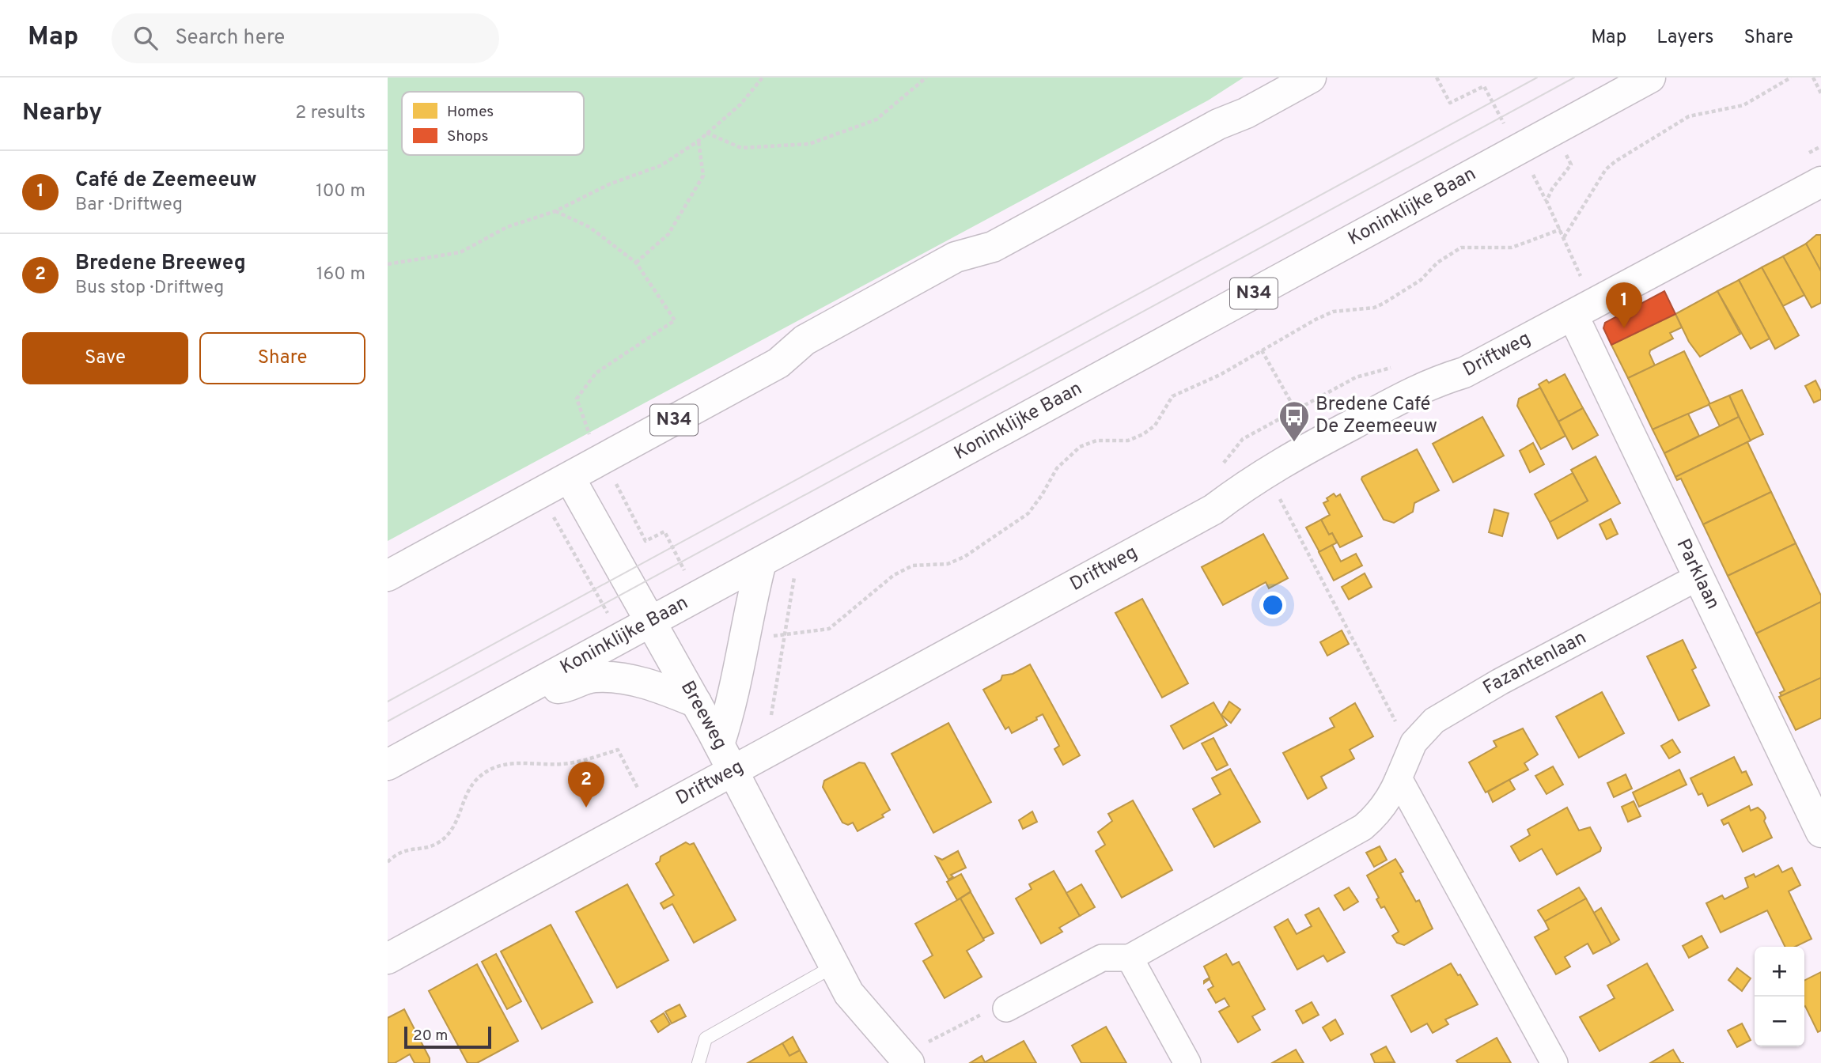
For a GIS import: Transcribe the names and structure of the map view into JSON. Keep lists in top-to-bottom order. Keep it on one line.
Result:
{"streets":{"main road":["Koninklijke Baan","N34","Driftweg","Parklaan","Breeweg"],"street":["Fazantenlaan"]},"crossings":[["Koninklijke Baan","Breeweg"],["N34","Breeweg"],["Driftweg","Parklaan"],["Driftweg","Breeweg"],["Parklaan","Fazantenlaan"]],"places":{"bus stop":["Bredene Café De Zeemeeuw"]},"legend":["Homes","Shops"],"scale_bar":"20 m","page":{"header":"Map","search":"Search here","nav":["Map","Layers","Share"],"heading":["Nearby","2 results"],"list":[{"mark":"1","name":"Café de Zeemeeuw","note":"Bar · Driftweg","value":"100 m"},{"mark":"2","name":"Bredene Breeweg","note":"Bus stop · Driftweg","value":"160 m"}],"pins":["1","2"],"buttons":["Save","Share"],"map_buttons":["+","−"],"scale":"20 m"}}
